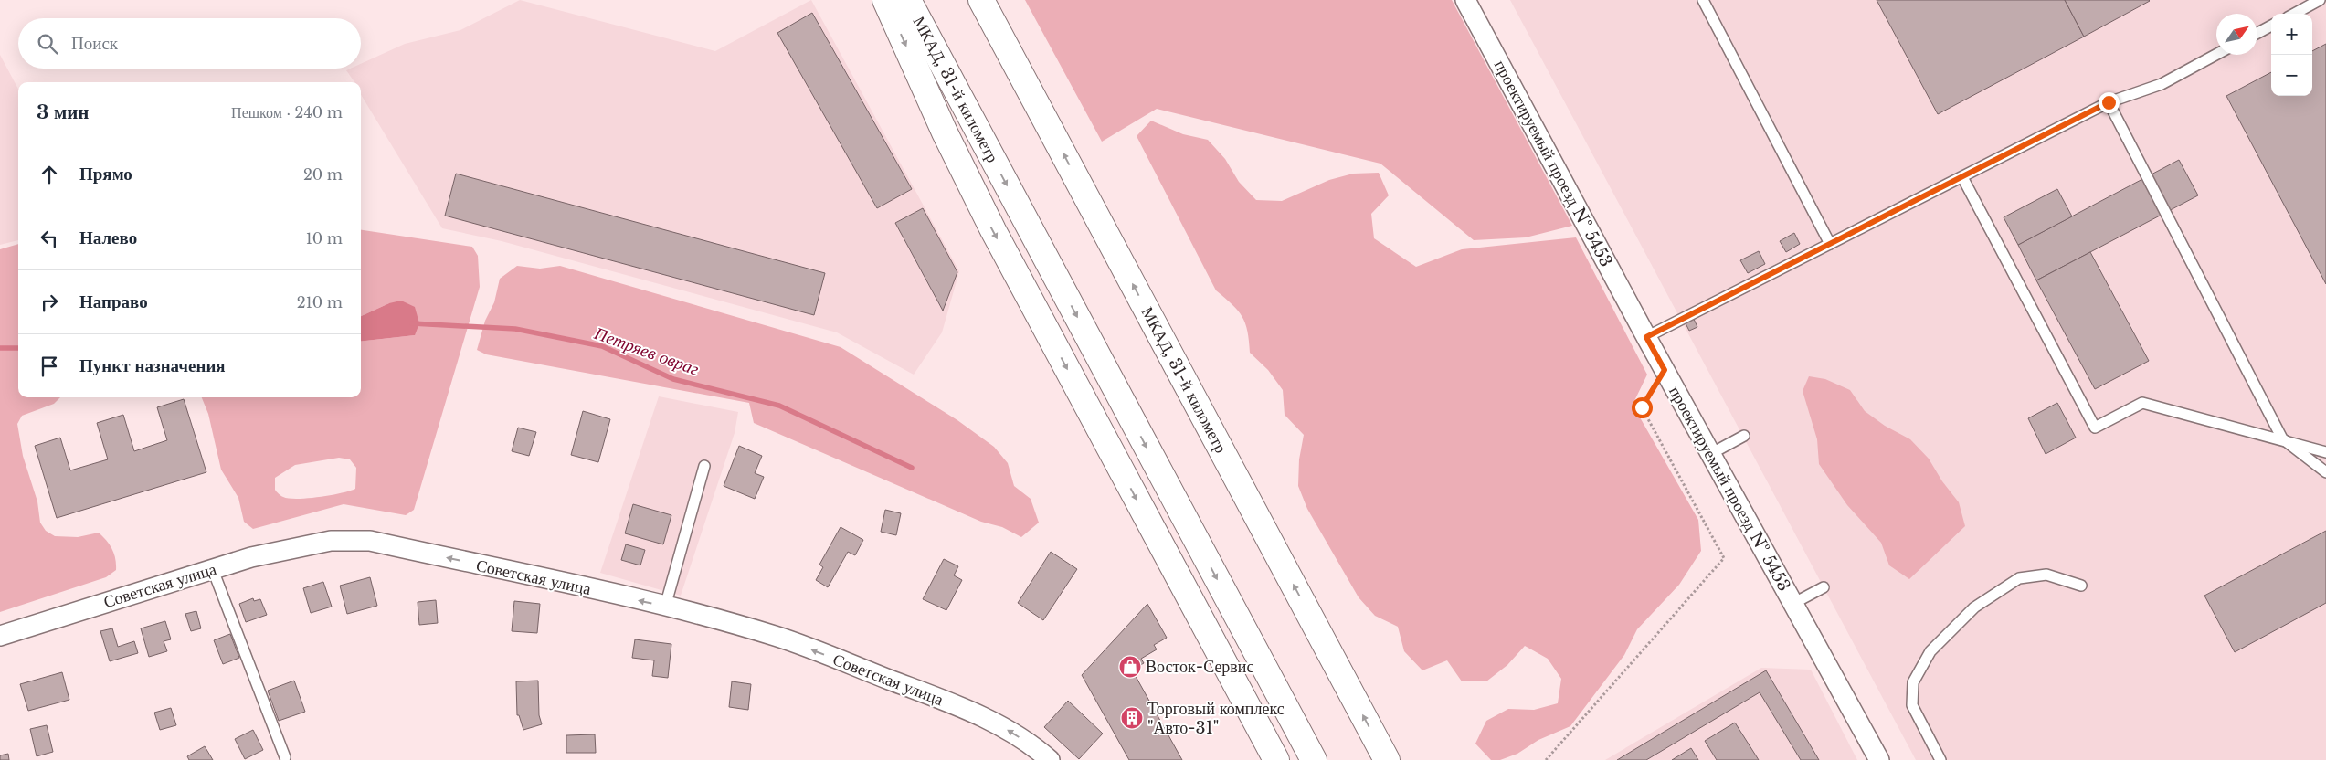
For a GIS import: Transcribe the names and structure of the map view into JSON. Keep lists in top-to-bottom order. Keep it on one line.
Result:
{"streets":{"main road":["МКАД, 31-й километр"],"street":["проектируемый проезд № 5453","Советская улица"]},"one_way":["Советская улица"],"water":["Петряев овраг"],"places":{"shop":["Восток-Сервис"],"building":["Торговый комплекс \"Авто-31\""]},"north":"top right","page":{"map_buttons":["+","−"],"search":"Поиск","heading":["3 мин","Пешком · 240 m"],"list":[["Прямо","20 m"],["Налево","10 m"],["Направо","210 m"],"Пункт назначения"]}}
